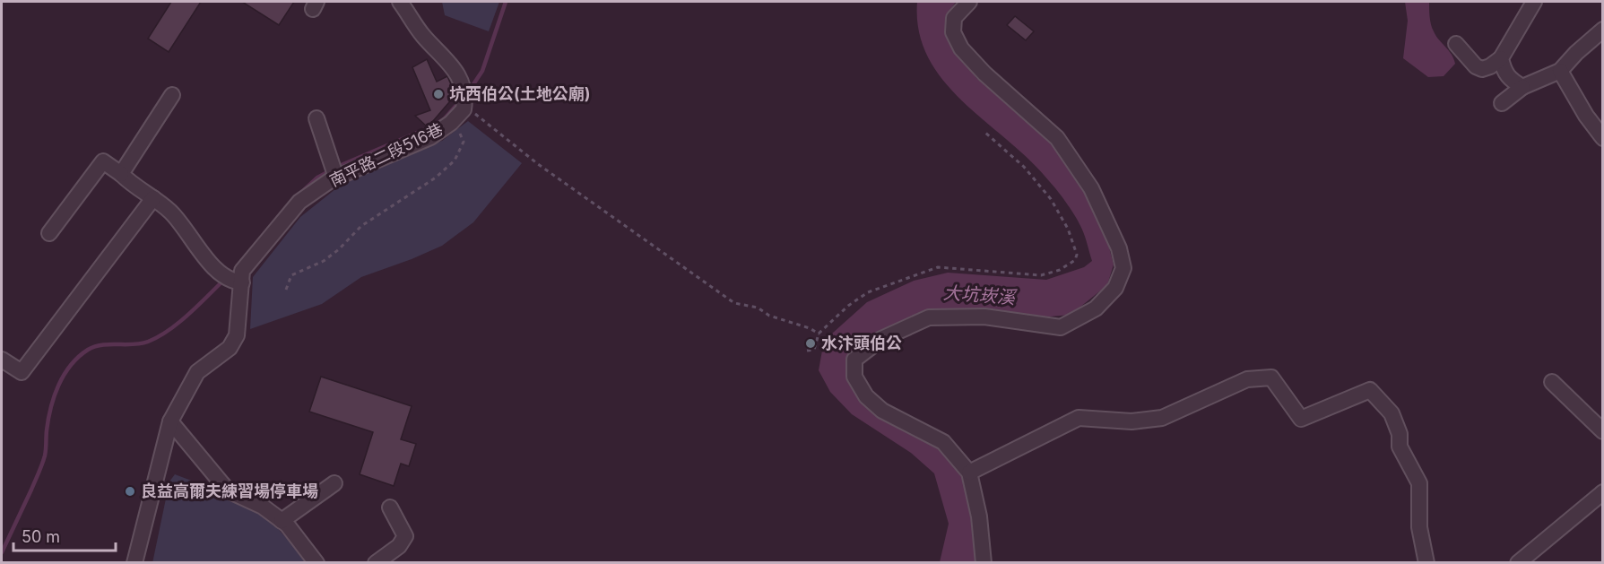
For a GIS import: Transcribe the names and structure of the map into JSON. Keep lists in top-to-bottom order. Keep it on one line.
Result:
{"streets":{"street":["南平路二段516巷"]},"water":["大坑崁溪"],"places":["坑西伯公(土地公廟)","水汴頭伯公","良益高爾夫練習場停車場"],"scale_bar":"50 m"}
